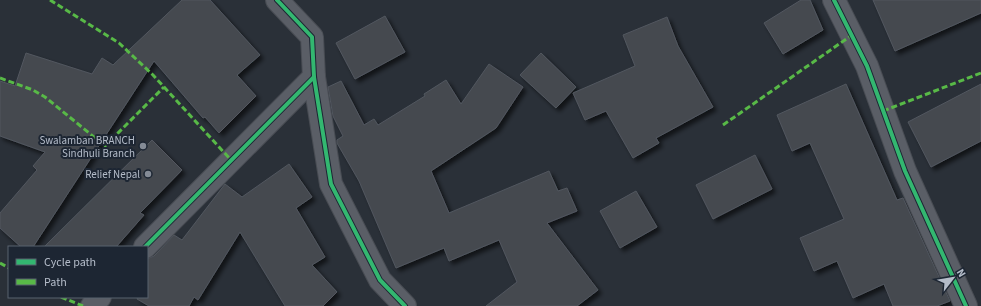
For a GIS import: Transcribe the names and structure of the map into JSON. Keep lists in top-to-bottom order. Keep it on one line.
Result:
{"places":["Swalamban BRANCH Sindhuli Branch","Relief Nepal"],"legend":["Cycle path","Path"],"north":"top right"}
